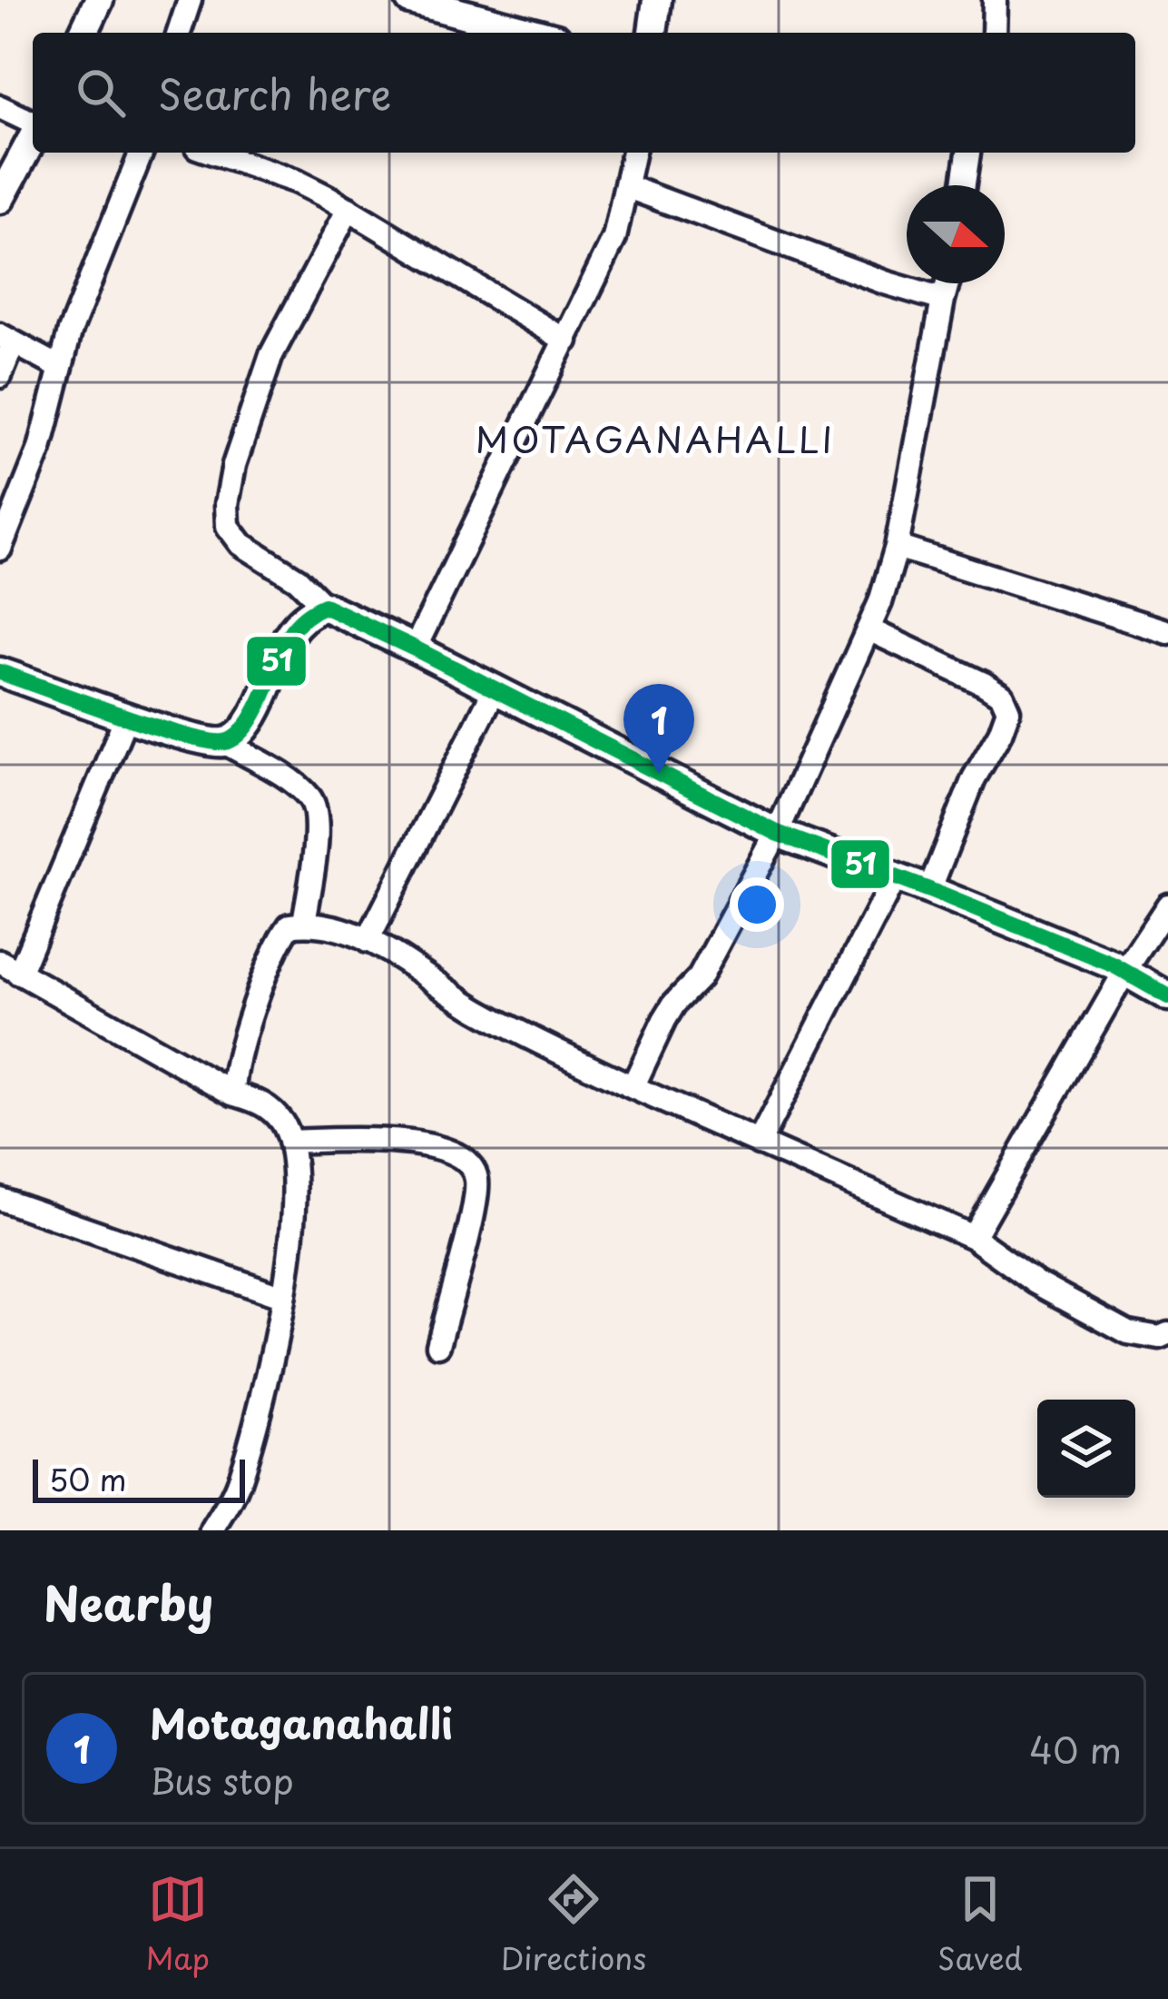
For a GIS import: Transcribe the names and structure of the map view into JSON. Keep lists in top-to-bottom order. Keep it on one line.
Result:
{"districts":["MOTAGANAHALLI"],"lines":["transit line 51"],"scale_bar":"50 m","north":"right","page":{"search":"Search here","pins":"1","scale":"50 m","heading":"Nearby","list":[{"mark":"1","name":"Motaganahalli","note":"Bus stop","value":"40 m"}],"nav":["Map","Directions","Saved"]}}
